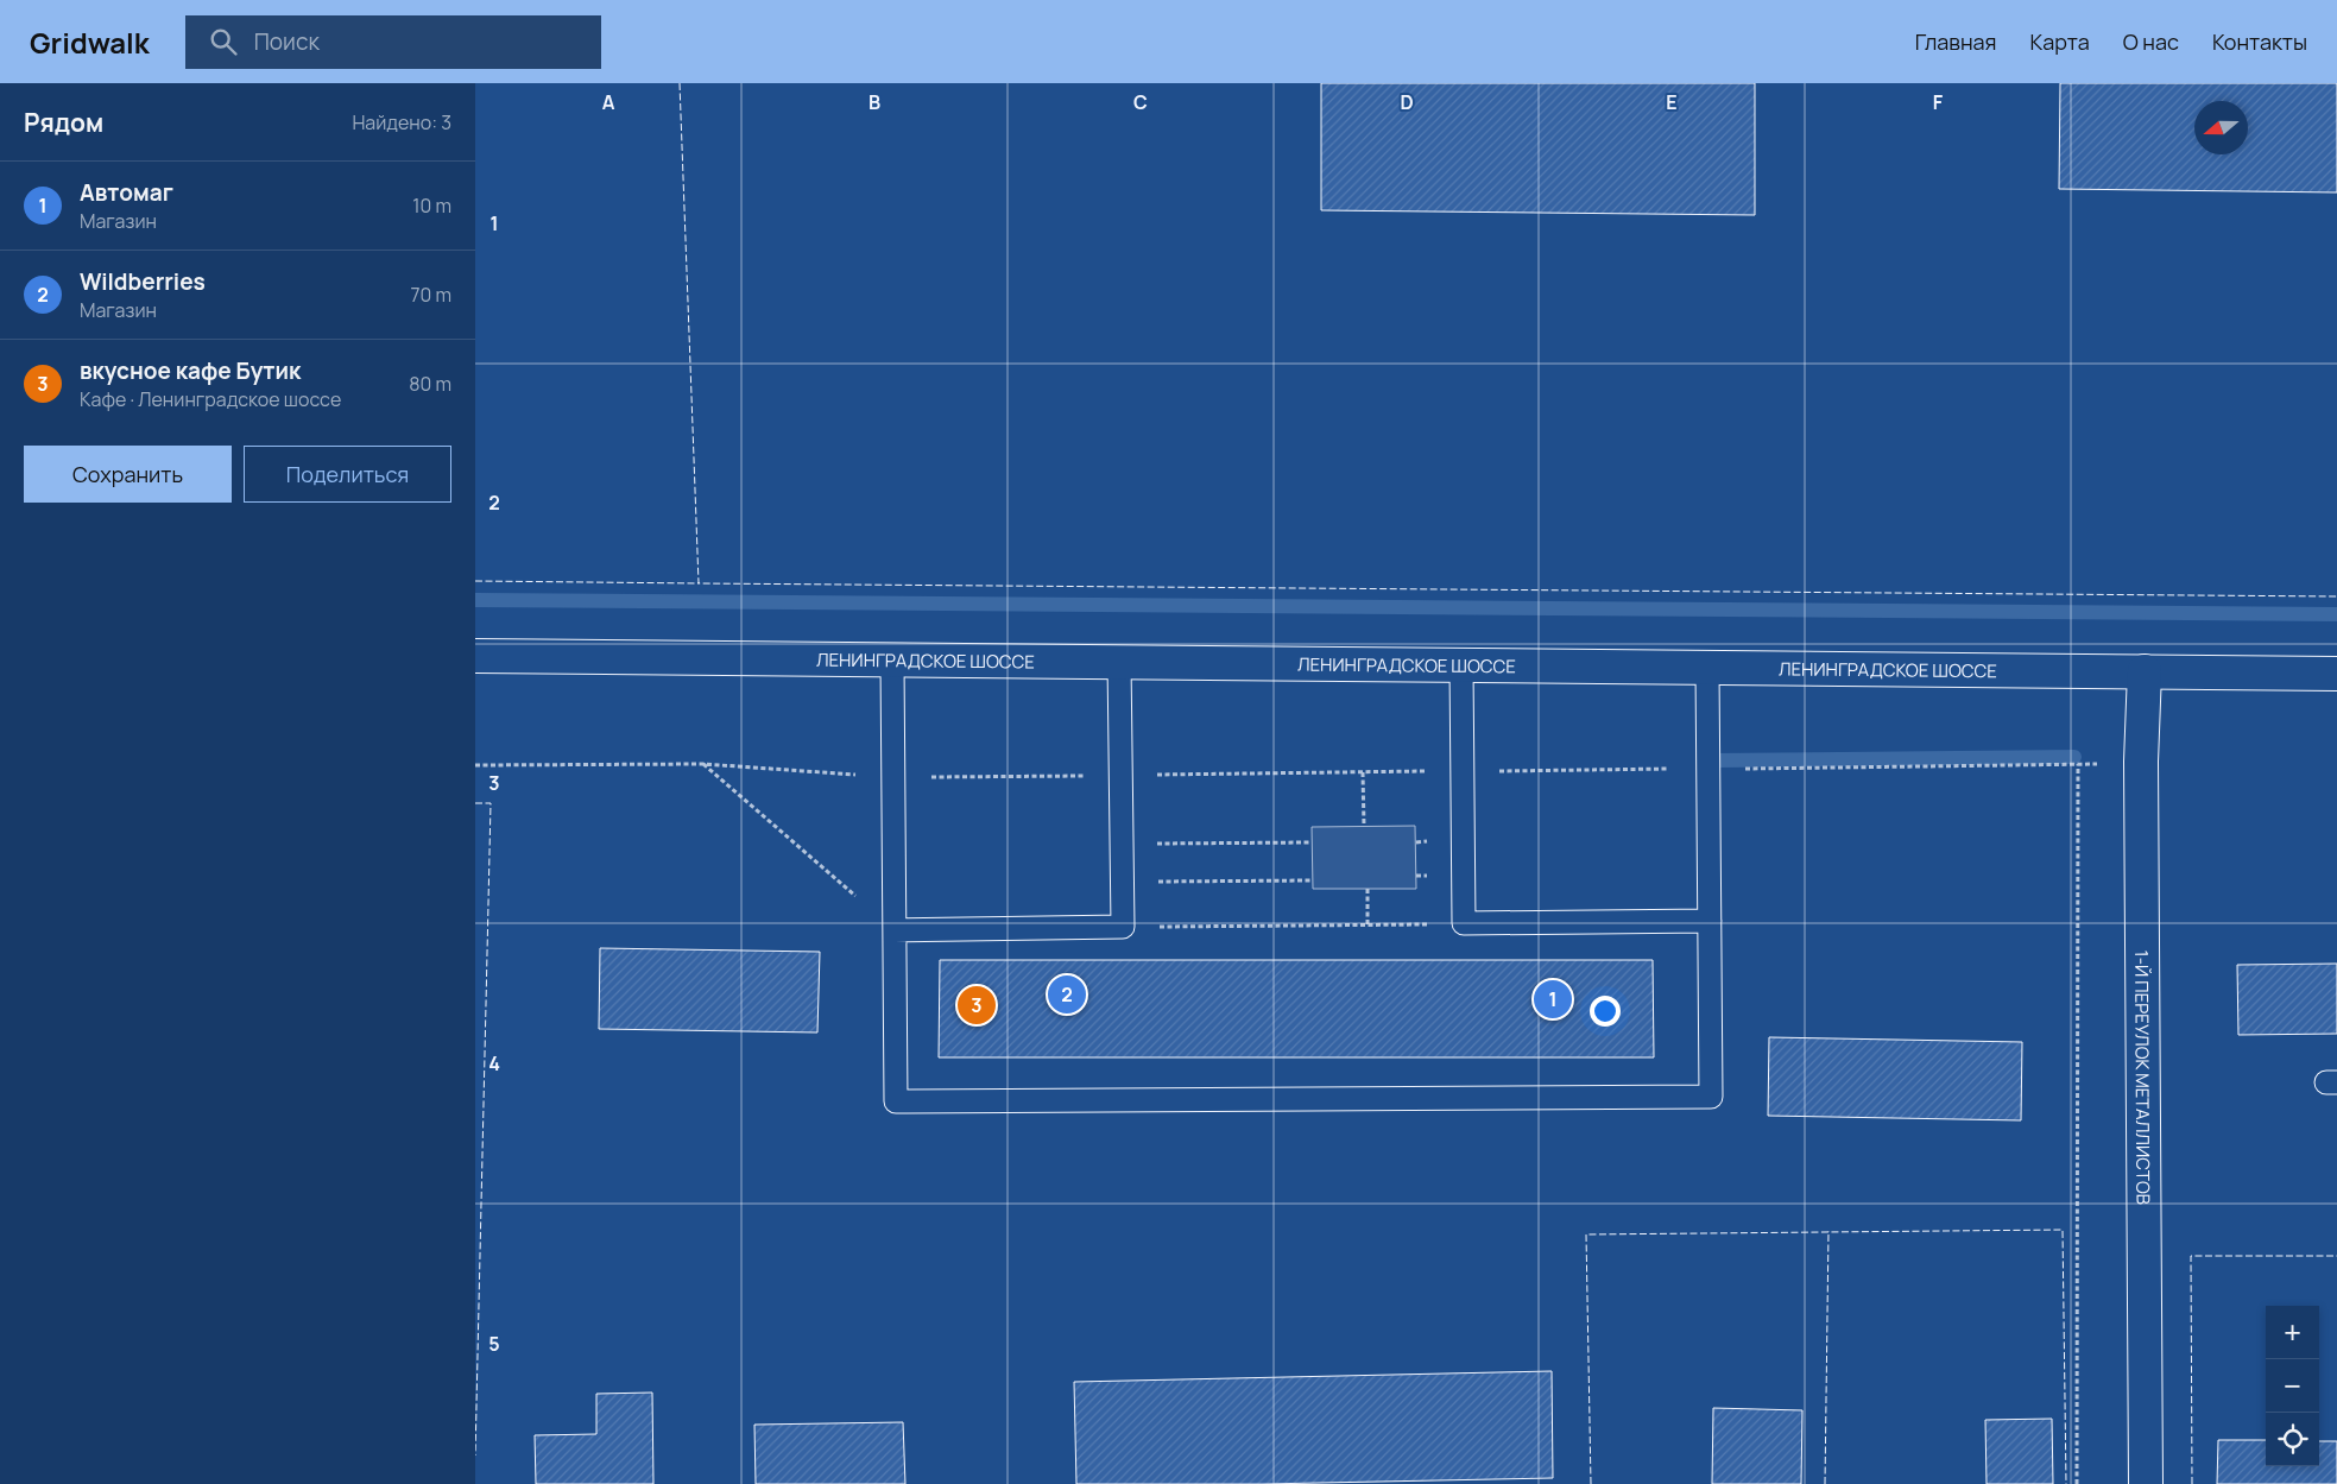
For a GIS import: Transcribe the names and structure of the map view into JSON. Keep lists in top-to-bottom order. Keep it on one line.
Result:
{"streets":{"main road":["ЛЕНИНГРАДСКОЕ ШОССЕ","1-Й ПЕРЕУЛОК МЕТАЛЛИСТОВ"]},"crossings":[["ЛЕНИНГРАДСКОЕ ШОССЕ","1-Й ПЕРЕУЛОК МЕТАЛЛИСТОВ"]],"north":"left","page":{"header":"Gridwalk","search":"Поиск","nav":["Главная","Карта","О нас","Контакты"],"heading":["Рядом","Найдено: 3"],"list":[{"mark":"1","name":"Автомаг","note":"Магазин","value":"10 m"},{"mark":"2","name":"Wildberries","note":"Магазин","value":"70 m"},{"mark":"3","name":"вкусное кафе Бутик","note":"Кафе · Ленинградское шоссе","value":"80 m"}],"buttons":["Сохранить","Поделиться"],"pins":["2","1","3"],"map_buttons":["+","−"]},"grid":{"columns":["A","B","C","D","E","F"],"rows":["1","2","3","4","5"]}}
